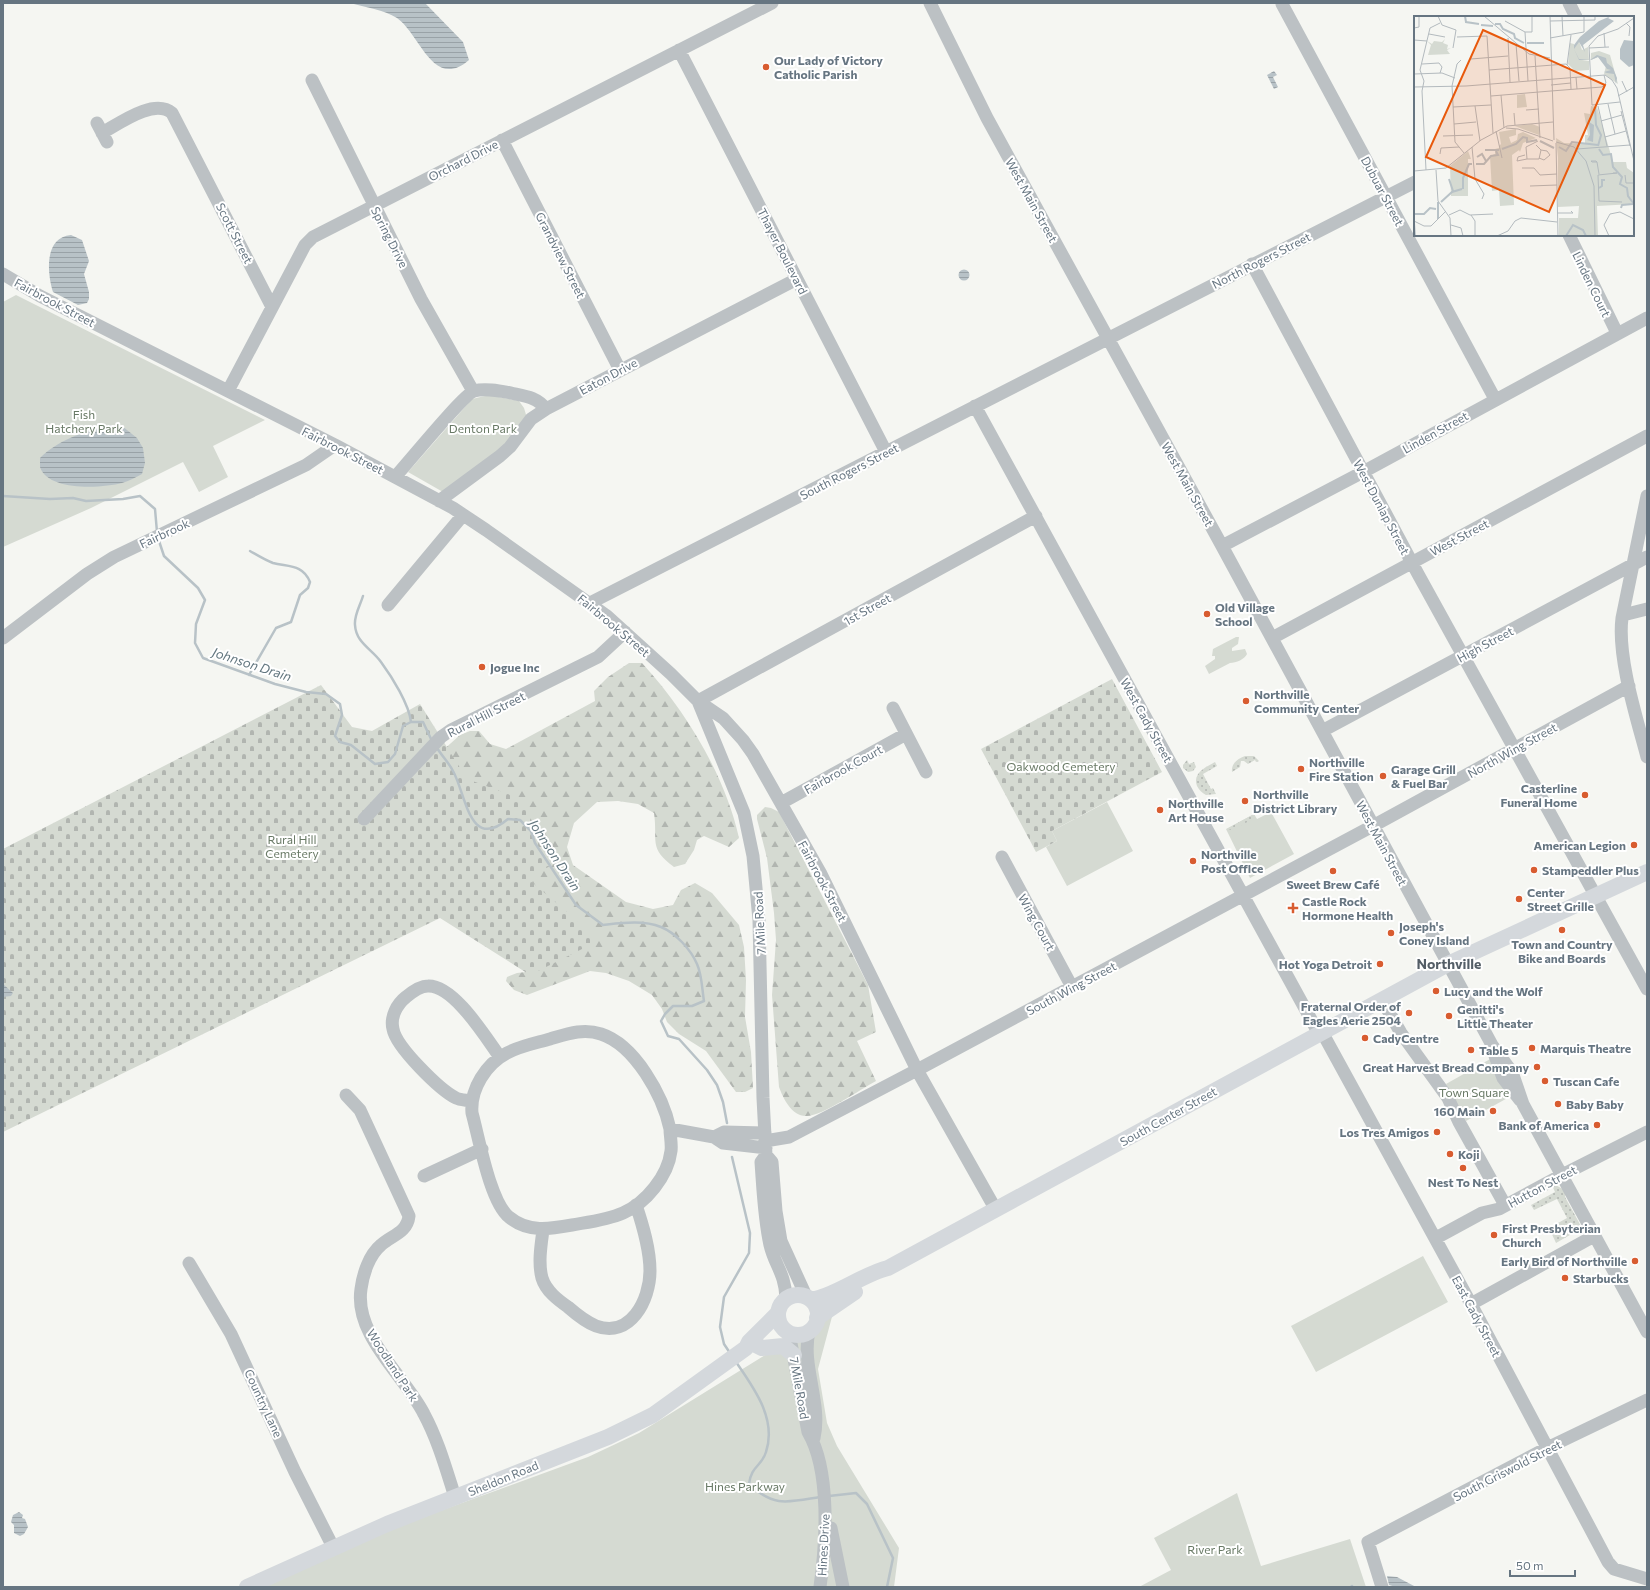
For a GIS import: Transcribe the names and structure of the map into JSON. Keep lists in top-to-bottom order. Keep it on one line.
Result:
{"streets":{"main road":["South Center Street","Sheldon Road"],"street":["Orchard Drive","Dubuar Street","West Main Street","Scott Street","Spring Drive","Thayer Boulevard","Grandview Street","North Rogers Street","Linden Court","Fairbrook Street","Eaton Drive","Linden Street","South Rogers Street","West Dunlap Street","Fairbrook","West Street","1st Street","High Street","Rural Hill Street","West Cady Street","North Wing Street","Fairbrook Court","Wing Court","7 Mile Road","South Wing Street","Hutton Street","East Cady Street","Woodland Park","Country Lane","South Griswold Street","Hines Drive"]},"crossings":[["Orchard Drive","Scott Street"],["Orchard Drive","Spring Drive"],["Orchard Drive","Thayer Boulevard"],["Orchard Drive","Grandview Street"],["Orchard Drive","Fairbrook Street"],["Dubuar Street","North Rogers Street"],["Dubuar Street","Linden Street"],["West Main Street","North Rogers Street"],["West Main Street","Linden Street"],["West Main Street","South Rogers Street"],["West Main Street","West Street"],["West Main Street","High Street"],["West Main Street","North Wing Street"],["West Main Street","South Wing Street"],["West Main Street","South Center Street"],["West Main Street","Hutton Street"],["Thayer Boulevard","Eaton Drive"],["Thayer Boulevard","South Rogers Street"],["Grandview Street","Eaton Drive"],["North Rogers Street","South Rogers Street"],["North Rogers Street","West Dunlap Street"],["Linden Court","Linden Street"],["Fairbrook Street","Eaton Drive"],["Fairbrook Street","South Rogers Street"],["Fairbrook Street","Fairbrook"],["Fairbrook Street","1st Street"],["Fairbrook Street","Rural Hill Street"],["Fairbrook Street","Fairbrook Court"],["Fairbrook Street","7 Mile Road"],["Fairbrook Street","South Wing Street"],["Fairbrook Street","South Center Street"],["Linden Street","West Dunlap Street"],["South Rogers Street","West Cady Street"],["West Dunlap Street","West Street"],["West Dunlap Street","High Street"],["West Dunlap Street","North Wing Street"],["West Dunlap Street","South Center Street"],["1st Street","West Cady Street"],["1st Street","7 Mile Road"],["West Cady Street","South Wing Street"],["West Cady Street","South Center Street"],["West Cady Street","East Cady Street"],["North Wing Street","South Wing Street"],["Wing Court","South Wing Street"],["7 Mile Road","South Wing Street"],["7 Mile Road","South Center Street"],["7 Mile Road","Sheldon Road"],["7 Mile Road","Hines Drive"],["South Center Street","East Cady Street"],["South Center Street","Sheldon Road"],["Hutton Street","East Cady Street"],["East Cady Street","South Griswold Street"],["Woodland Park","Sheldon Road"],["Country Lane","Sheldon Road"]],"districts":["Northville"],"water":["Johnson Drain"],"parks":["Fish Hatchery Park","Denton Park","Oakwood Cemetery","Rural Hill Cemetery","Town Square","Hines Parkway","River Park"],"places":{"other":["Our Lady of Victory Catholic Parish","Old Village School","Jogue Inc","Northville Community Center","Northville Fire Station","Garage Grill & Fuel Bar","Casterline Funeral Home","Northville District Library","Northville Art House","American Legion","Northville Post Office","Stampeddler Plus","Sweet Brew Café","Center Street Grille","Town and Country Bike and Boards","Joseph's Coney Island","Hot Yoga Detroit","Lucy and the Wolf","Fraternal Order of Eagles Aerie 2504","Genitti's Little Theater","CadyCentre","Marquis Theatre","Table 5","Great Harvest Bread Company","Tuscan Cafe","Baby Baby","160 Main","Bank of America","Los Tres Amigos","Koji","Nest To Nest","First Presbyterian Church","Early Bird of Northville","Starbucks"],"health":["Castle Rock Hormone Health"]},"scale_bar":"50 m"}
